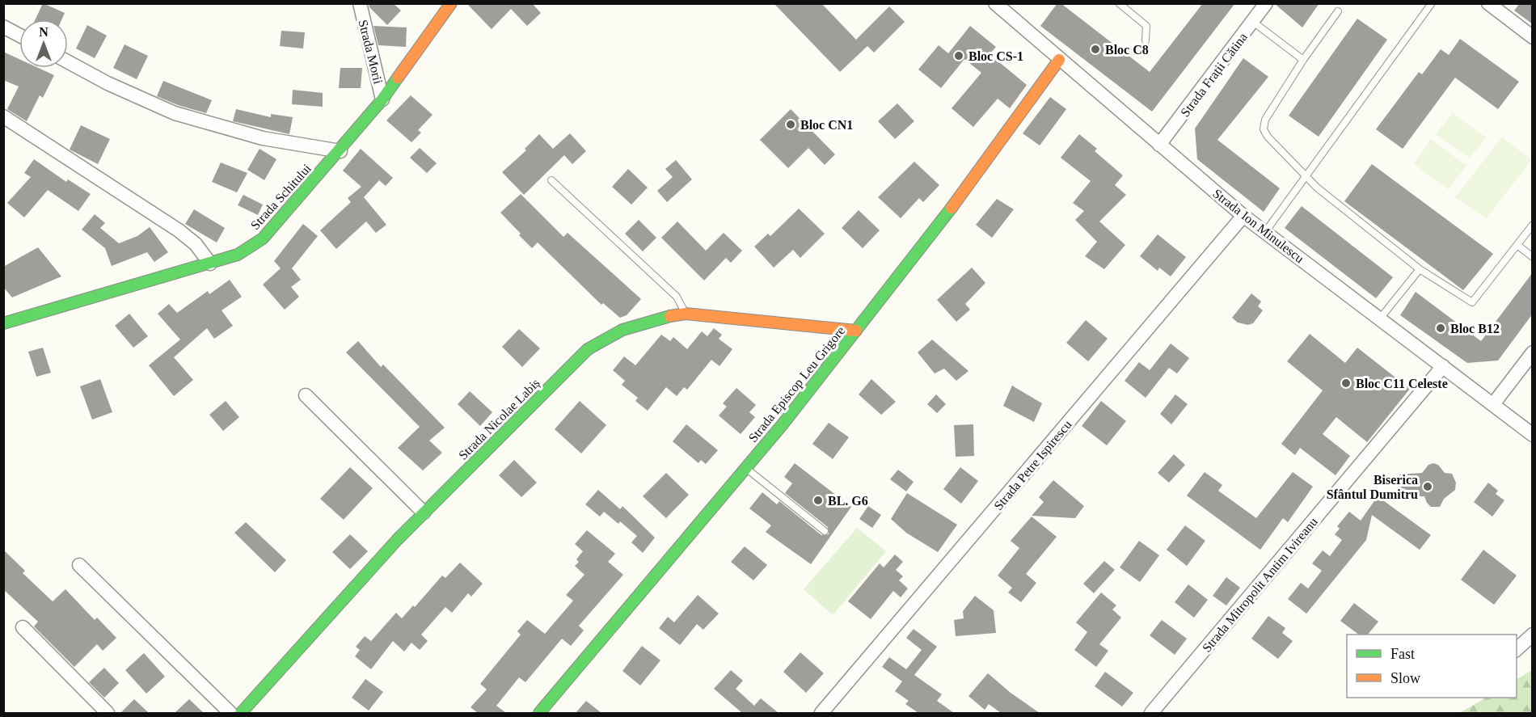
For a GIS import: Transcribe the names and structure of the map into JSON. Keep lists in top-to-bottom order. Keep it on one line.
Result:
{"streets":{"street":["Strada Morii","Strada Frații Cătina","Strada Schitului","Strada Ion Minulescu","Strada Episcop Leu Grigore","Strada Nicolae Labiș","Strada Petre Ispirescu","Strada Mitropolit Antim Ivireanu"]},"crossings":[["Strada Morii","Strada Schitului"],["Strada Frații Cătina","Strada Ion Minulescu"],["Strada Ion Minulescu","Strada Episcop Leu Grigore"],["Strada Ion Minulescu","Strada Petre Ispirescu"],["Strada Ion Minulescu","Strada Mitropolit Antim Ivireanu"],["Strada Episcop Leu Grigore","Strada Nicolae Labiș"]],"places":["Bloc C8","Bloc CS-1","Bloc CN1","Bloc B12","Bloc C11 Celeste","Biserica Sfântul Dumitru","BL. G6"],"legend":["Fast","Slow"],"north":"top"}
